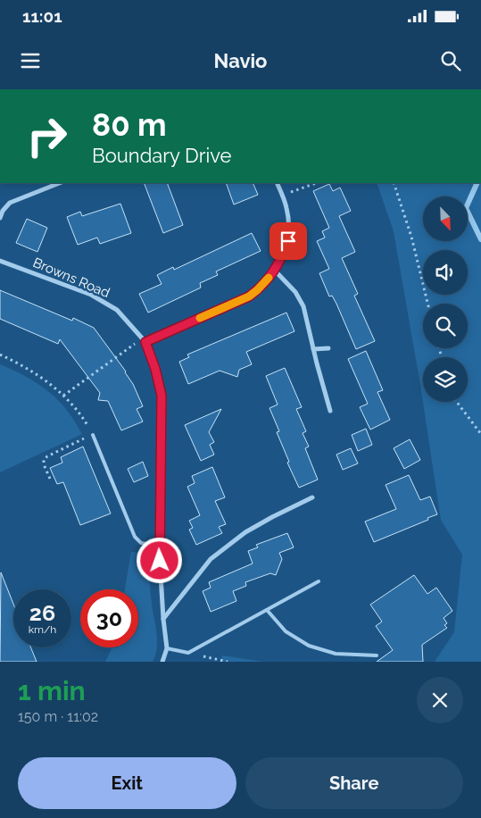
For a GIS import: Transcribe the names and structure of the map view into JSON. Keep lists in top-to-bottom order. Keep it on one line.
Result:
{"streets":{"street":["Browns Road"]},"north":"bottom right","page":{"status":"11:01","header":"Navio","turn":["80 m","Boundary Drive"],"speed":"26 km/h","limit":"30","heading":["1 min","150 m · 11:02"],"buttons":["Exit","Share"]}}
